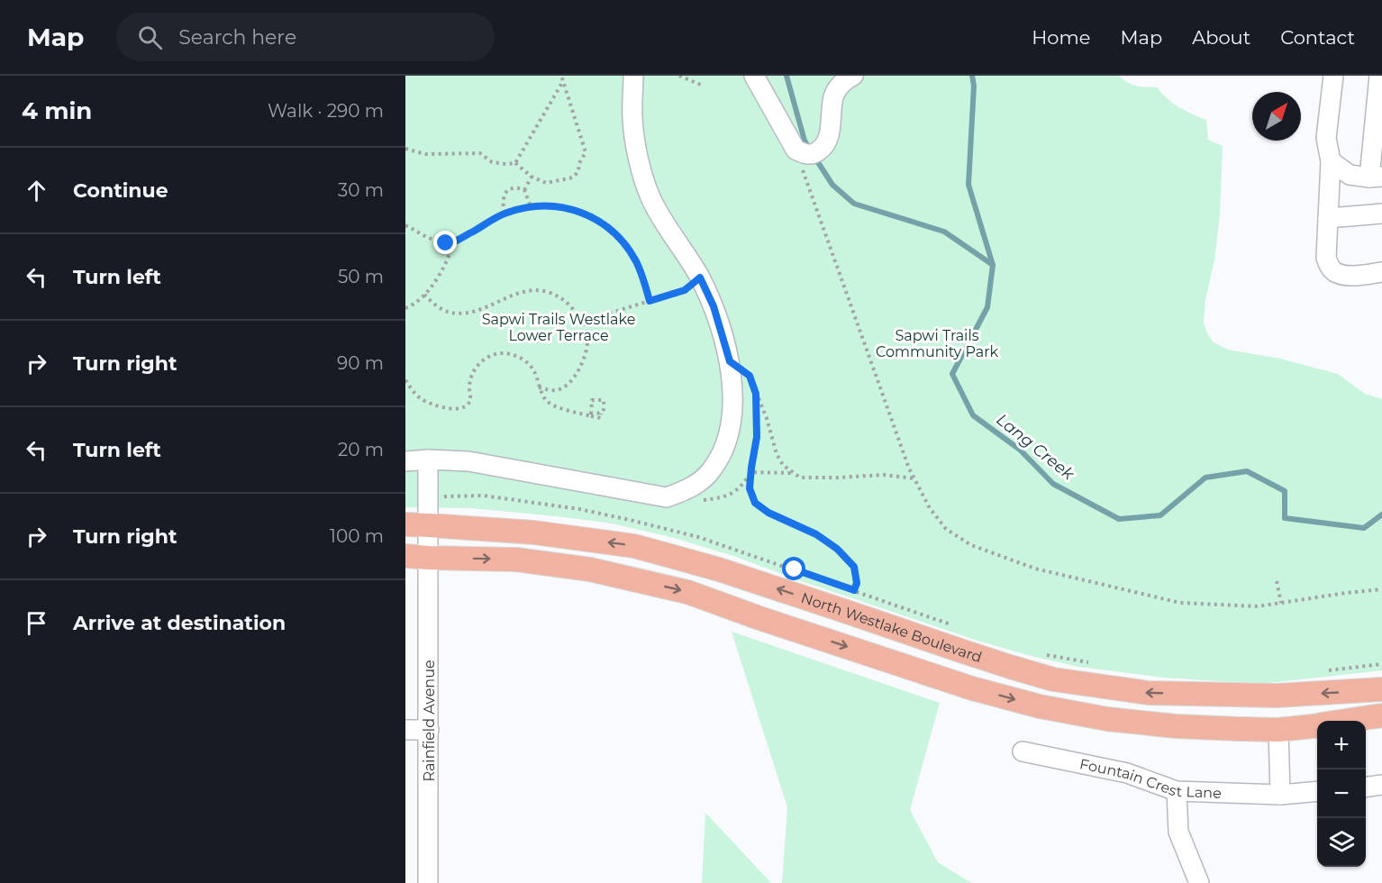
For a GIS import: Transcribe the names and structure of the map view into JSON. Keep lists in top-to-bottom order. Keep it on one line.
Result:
{"streets":{"main road":["North Westlake Boulevard"],"street":["Rainfield Avenue","Fountain Crest Lane"]},"crossings":[["North Westlake Boulevard","Rainfield Avenue"]],"water":["Lang Creek"],"parks":["Sapwi Trails Westlake Lower Terrace","Sapwi Trails Community Park"],"north":"top right","page":{"header":"Map","search":"Search here","nav":["Home","Map","About","Contact"],"heading":["4 min","Walk · 290 m"],"list":[["Continue","30 m"],["Turn left","50 m"],["Turn right","90 m"],["Turn left","20 m"],["Turn right","100 m"],"Arrive at destination"],"map_buttons":["+","−"]}}
